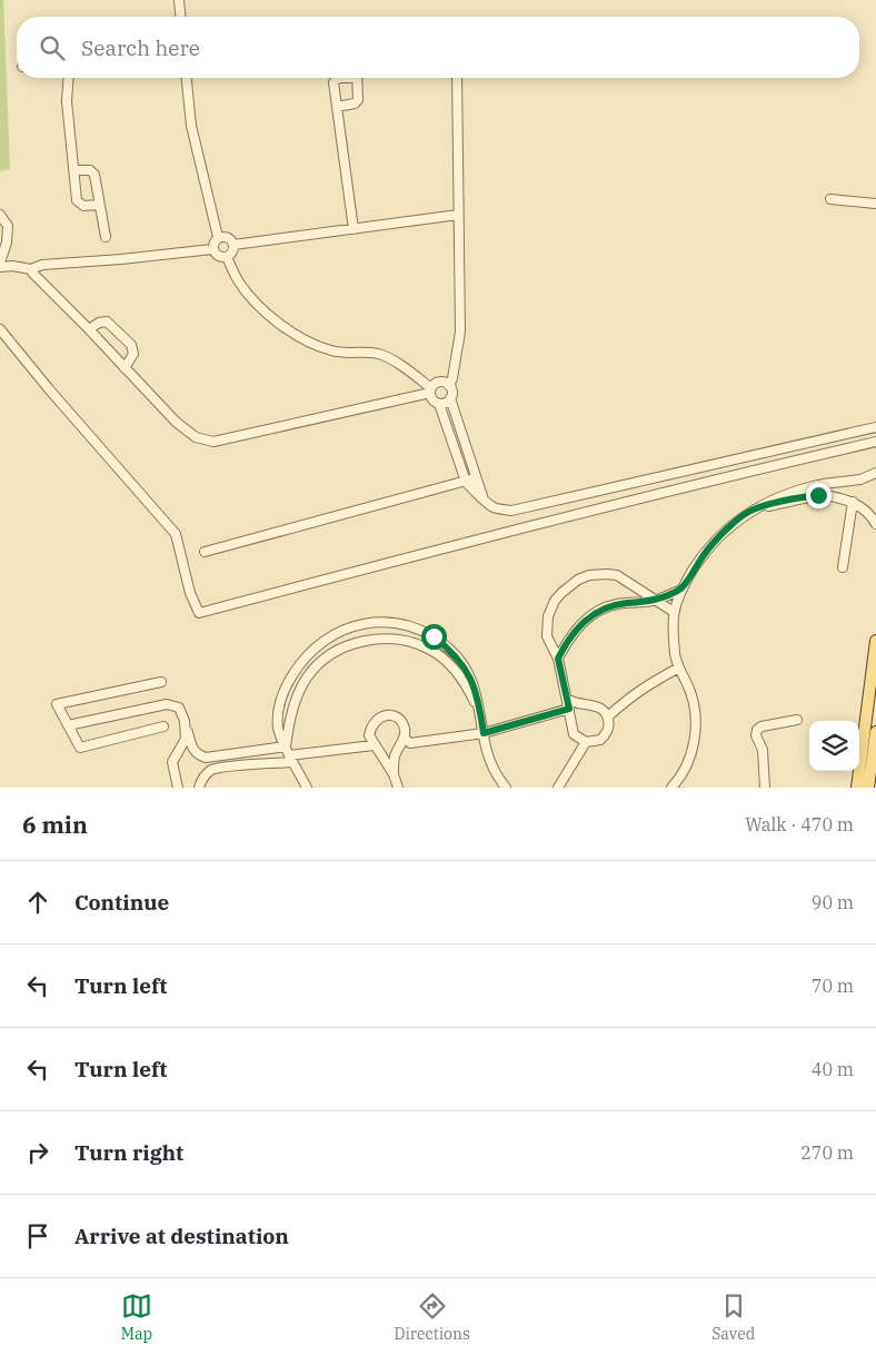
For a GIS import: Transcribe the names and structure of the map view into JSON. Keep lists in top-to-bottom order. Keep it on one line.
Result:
{"page":{"search":"Search here","heading":["6 min","Walk · 470 m"],"list":[["Continue","90 m"],["Turn left","70 m"],["Turn left","40 m"],["Turn right","270 m"],"Arrive at destination"],"nav":["Map","Directions","Saved"]}}
